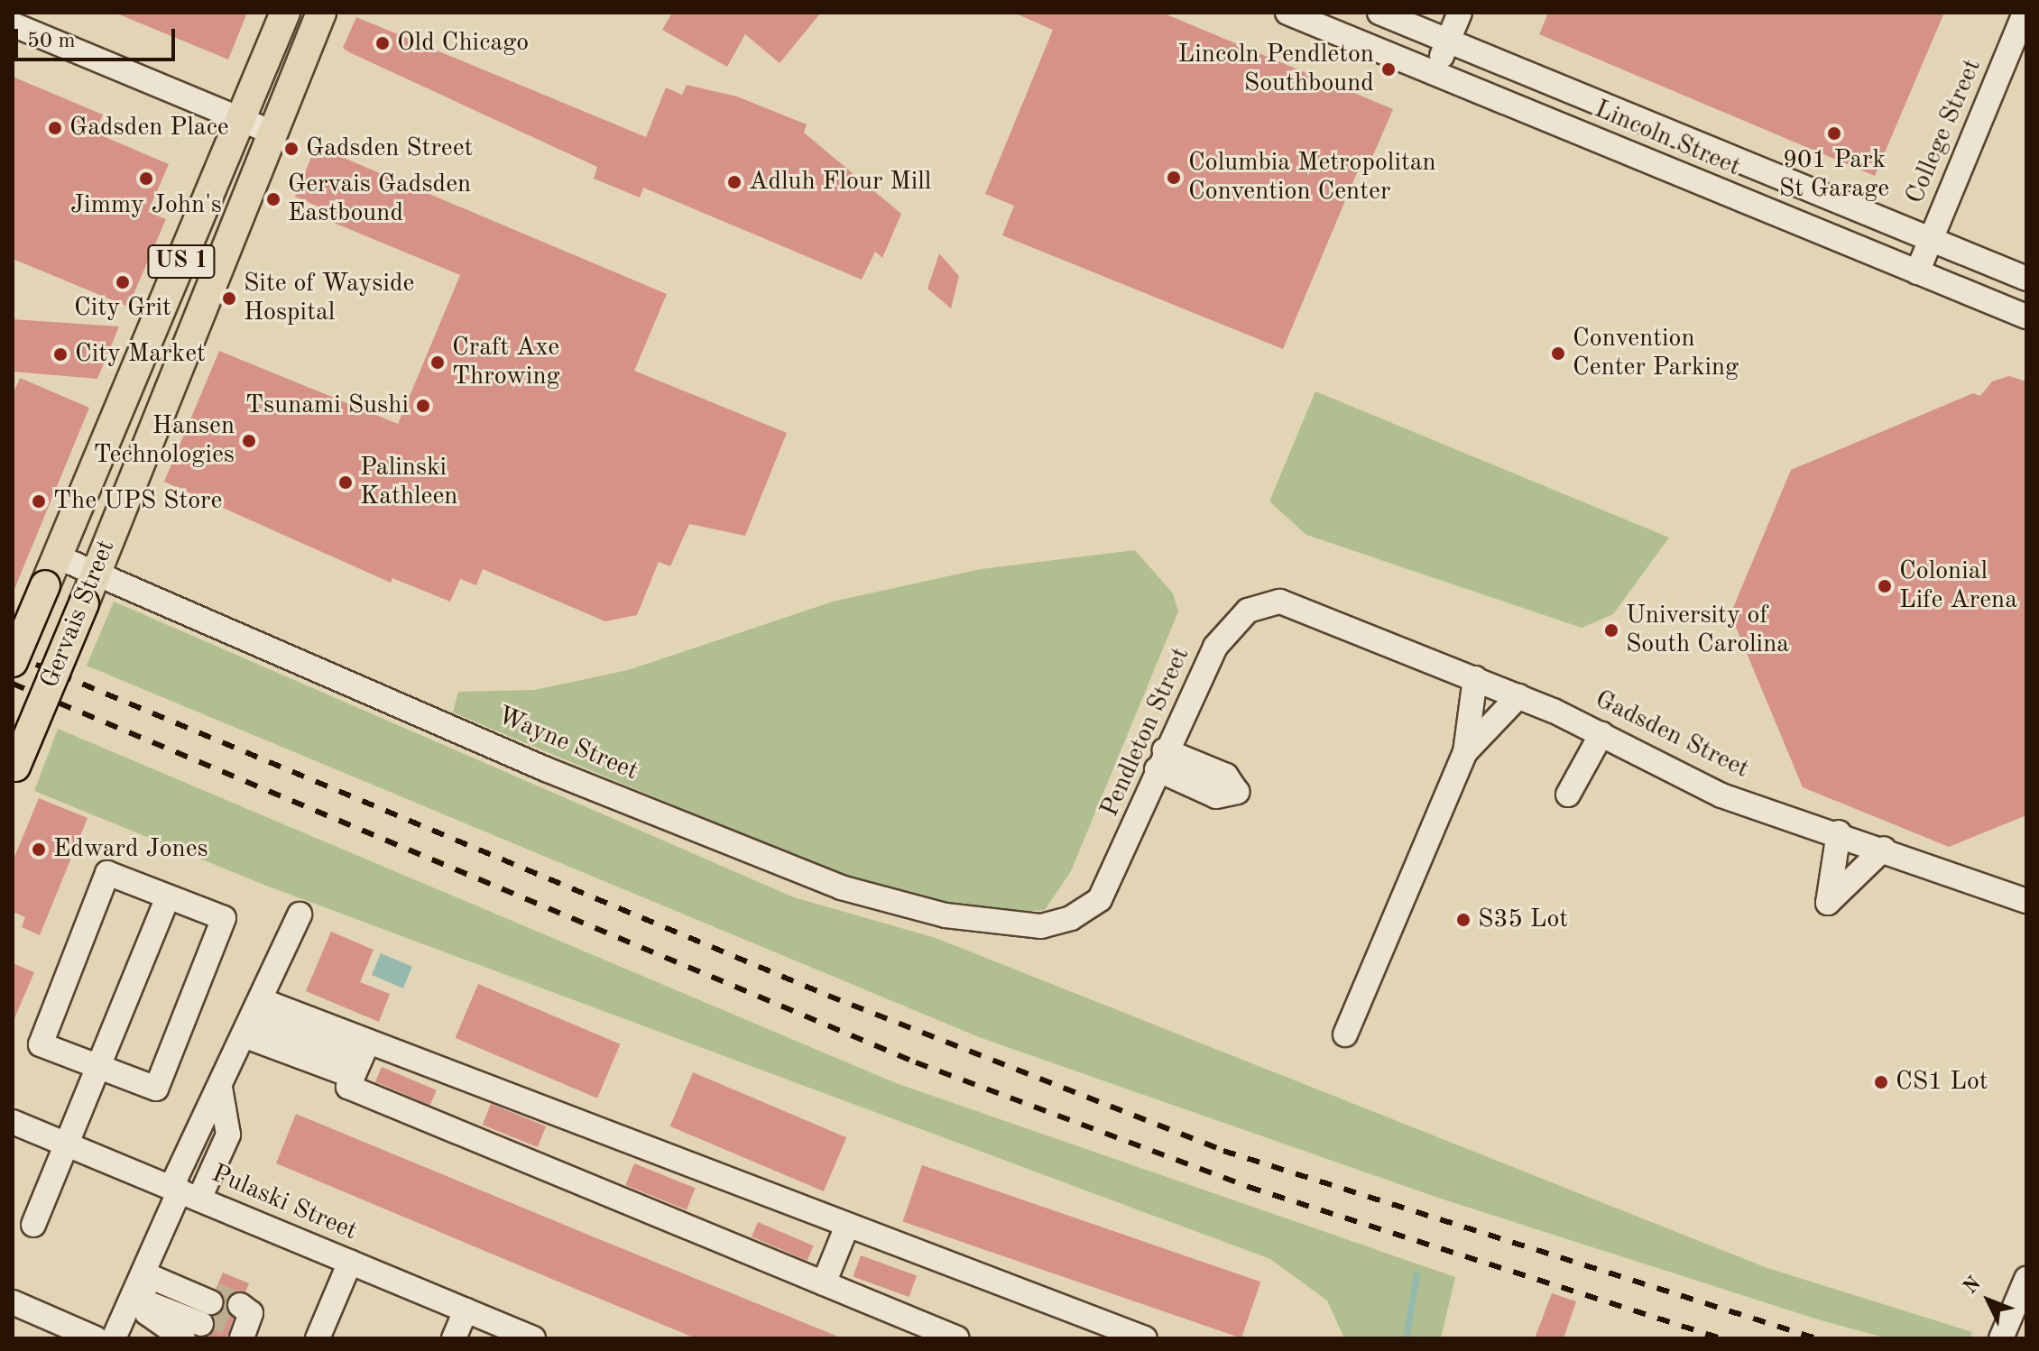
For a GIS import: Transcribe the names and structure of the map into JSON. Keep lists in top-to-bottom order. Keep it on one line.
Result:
{"streets":{"main road":["US 1","Gervais Street"],"street":["College Street","Lincoln Street","Pendleton Street","Gadsden Street","Wayne Street","Pulaski Street"]},"crossings":[["College Street","Lincoln Street"],["Gervais Street","Wayne Street"],["Pendleton Street","Gadsden Street"],["Pendleton Street","Wayne Street"]],"places":["Old Chicago","Lincoln Pendleton Southbound","Gadsden Place","901 Park St Garage","Gadsden Street","Columbia Metropolitan Convention Center","Jimmy John's","Adluh Flour Mill","Gervais Gadsden Eastbound","City Grit","Site of Wayside Hospital","Convention Center Parking","City Market","Craft Axe Throwing","Tsunami Sushi","Hansen Technologies","Palinski Kathleen","The UPS Store","Colonial Life Arena","University of South Carolina","Edward Jones","S35 Lot","CS1 Lot"],"scale_bar":"50 m","north":"top left"}
